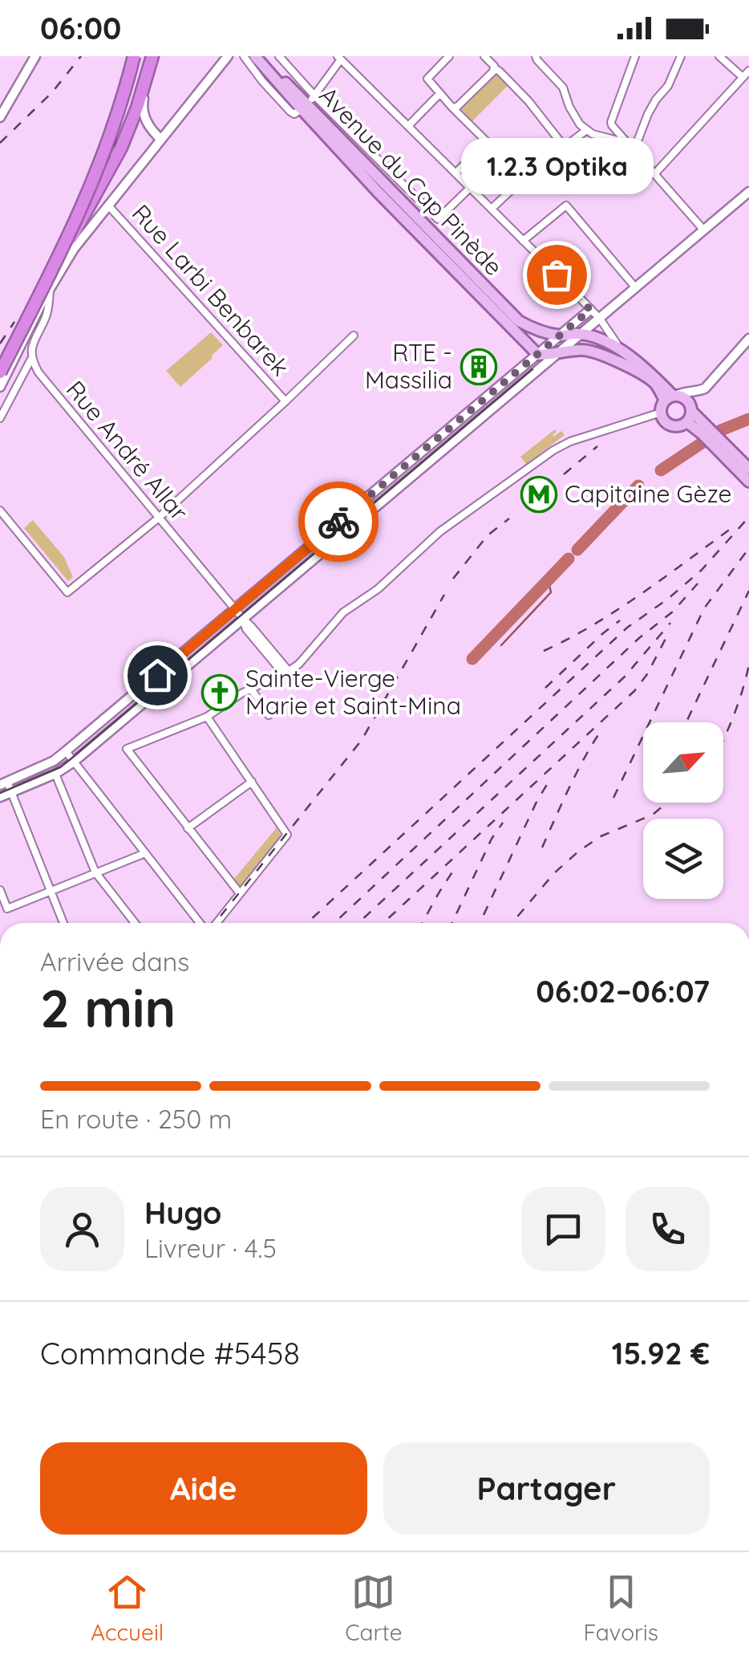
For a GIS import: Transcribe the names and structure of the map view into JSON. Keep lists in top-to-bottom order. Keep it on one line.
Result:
{"streets":{"main road":["Avenue du Cap Pinède"],"street":["Rue Larbi Benbarek","Rue André Allar"]},"places":{"other":["1.2.3 Optika"],"building":["RTE - Massilia"],"metro station":["Capitaine Gèze"],"church":["Sainte-Vierge Marie et Saint-Mina"]},"north":"top right","page":{"status":"06:00","bubble":"1.2.3 Optika","heading":["2 min","Arrivée dans","06:02–06:07"],"panel":["Hugo","Livreur · 4.5","Commande #5458","15.92 €"],"bar":"En route · 250 m","buttons":["Aide","Partager"],"tabs":["Accueil","Carte","Favoris"]}}
